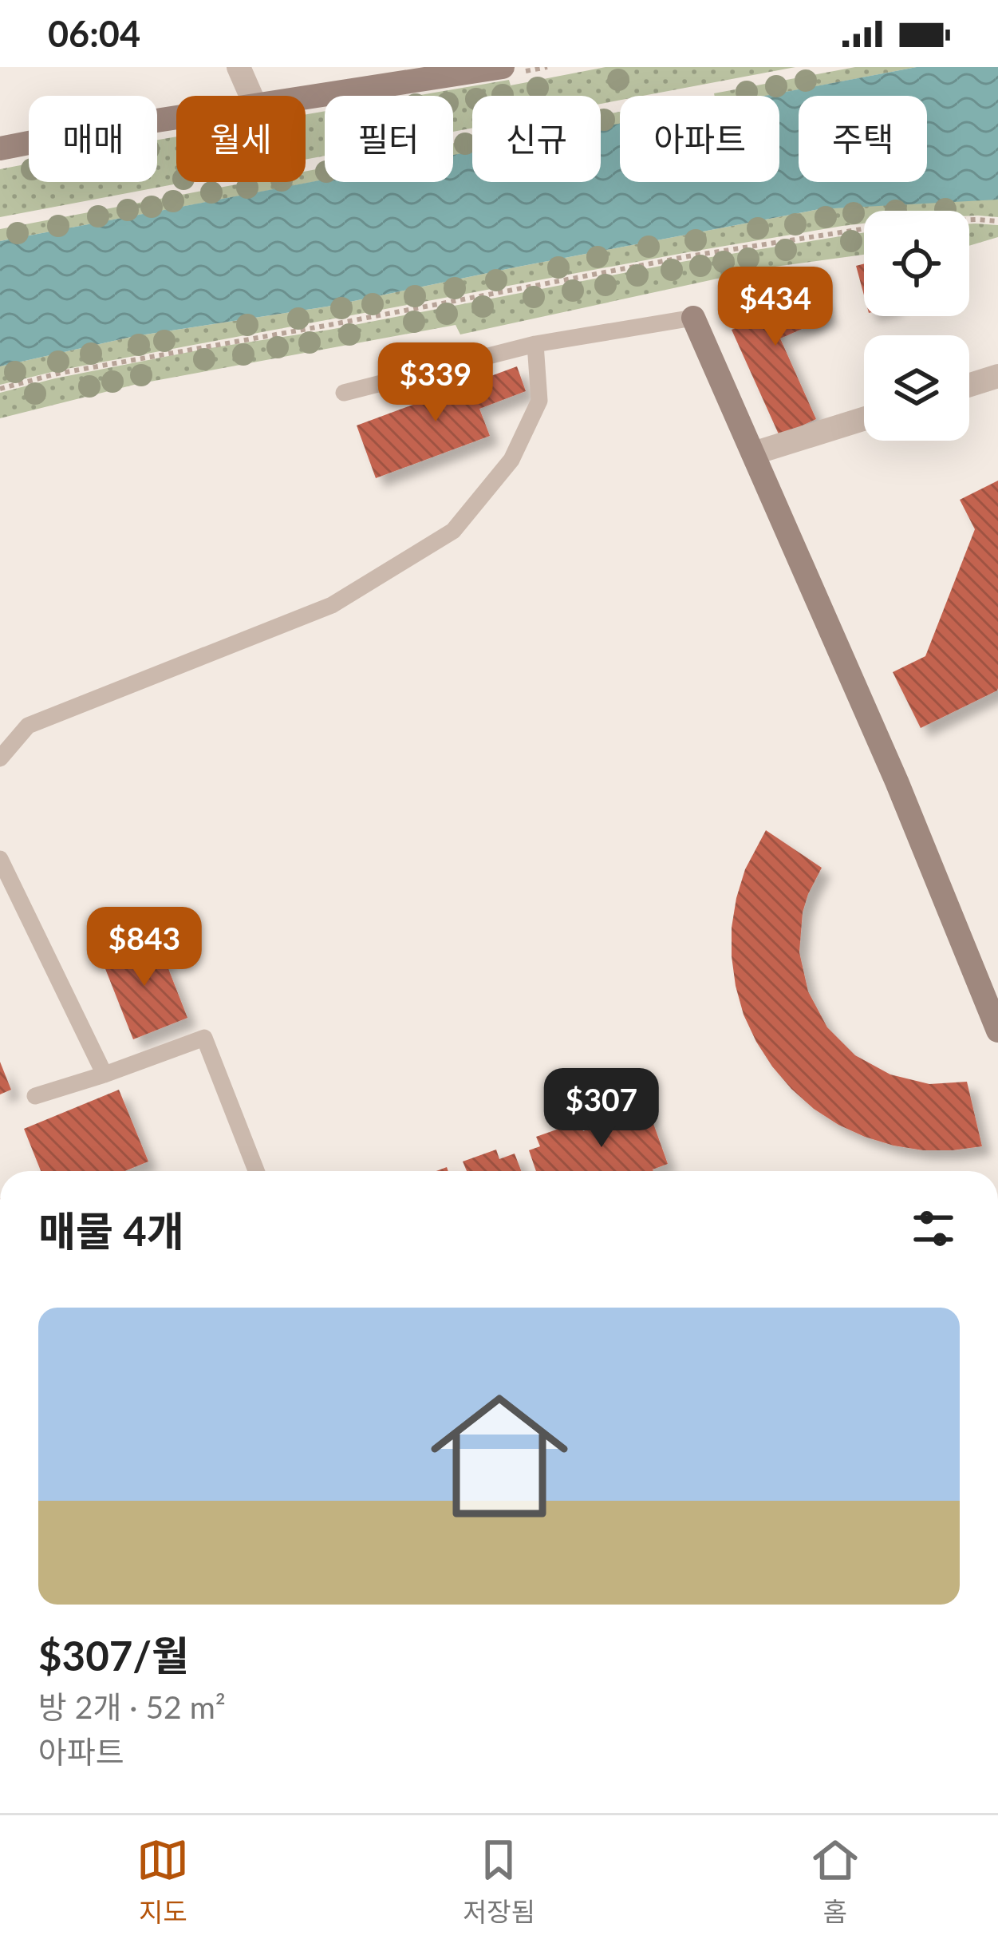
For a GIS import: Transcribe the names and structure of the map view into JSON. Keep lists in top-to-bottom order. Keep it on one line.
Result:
{"page":{"status":"06:04","chip":["매매","월세","필터","신규","아파트","주택"],"price":["$434","$339","$843","$307"],"heading":"매물 4개","list":[{"name":"$307/월","note":"방 2개 · 52 m² · 아파트"}],"tabs":["지도","저장됨","홈"]}}
